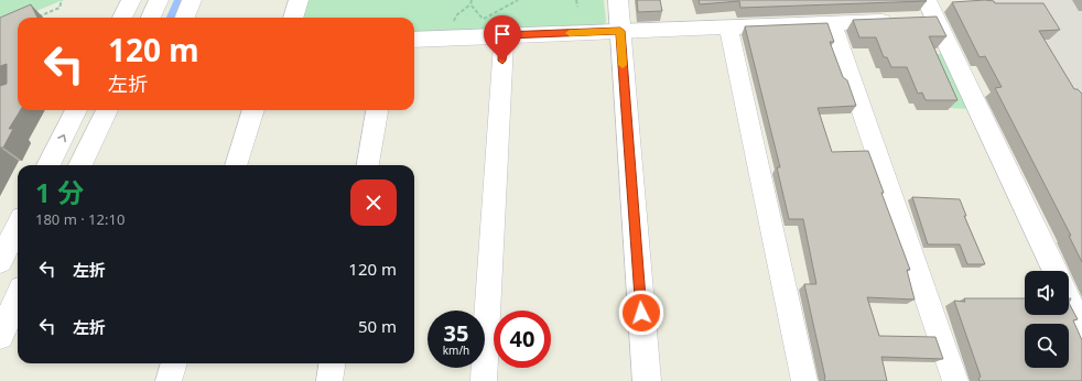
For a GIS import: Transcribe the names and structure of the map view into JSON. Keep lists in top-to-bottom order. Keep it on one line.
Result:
{"page":{"turn":["120 m","左折"],"heading":["1 分","180 m · 12:10"],"list":[{"name":"左折","value":"120 m"},{"name":"左折","value":"50 m"}],"speed":"35 km/h","limit":"40"}}
